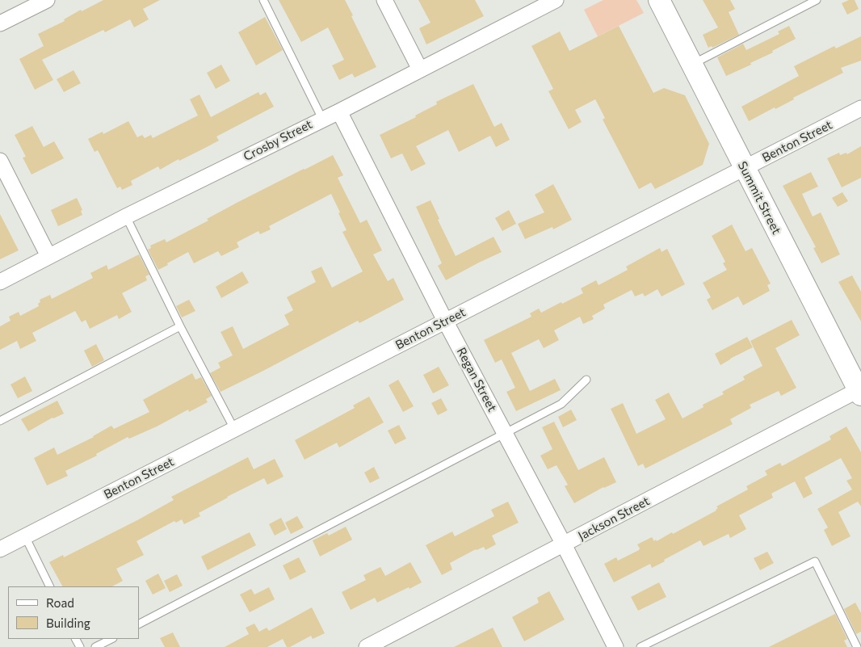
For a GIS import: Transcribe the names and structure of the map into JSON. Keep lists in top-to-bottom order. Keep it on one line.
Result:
{"streets":{"street":["Crosby Street","Benton Street","Summit Street","Regan Street","Jackson Street"]},"crossings":[["Crosby Street","Regan Street"],["Benton Street","Summit Street"],["Benton Street","Regan Street"],["Summit Street","Jackson Street"],["Regan Street","Jackson Street"]],"legend":["Road","Building"]}
